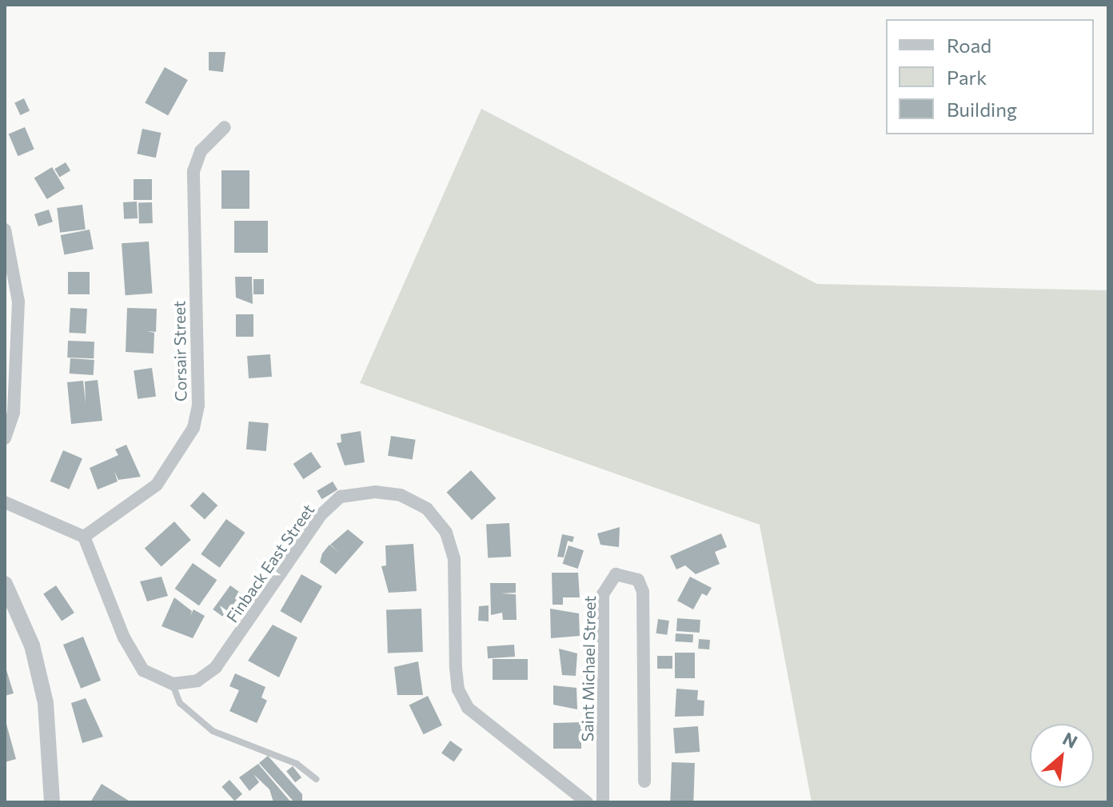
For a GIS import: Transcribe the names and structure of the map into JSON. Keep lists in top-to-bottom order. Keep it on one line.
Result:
{"streets":{"street":["Corsair Street","Finback East Street","Saint Michael Street"]},"legend":["Road","Park","Building"],"north":"top right"}
